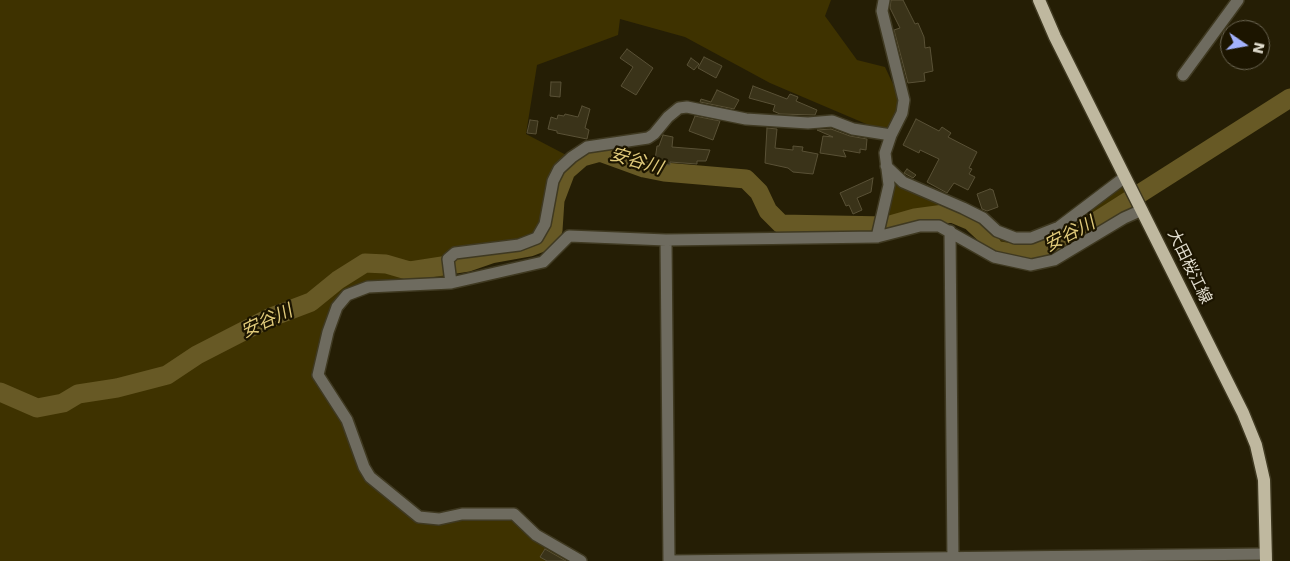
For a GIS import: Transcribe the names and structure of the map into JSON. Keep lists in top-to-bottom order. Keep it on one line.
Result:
{"streets":{"main road":["大田桜江線"]},"water":["安谷川"],"north":"right"}
